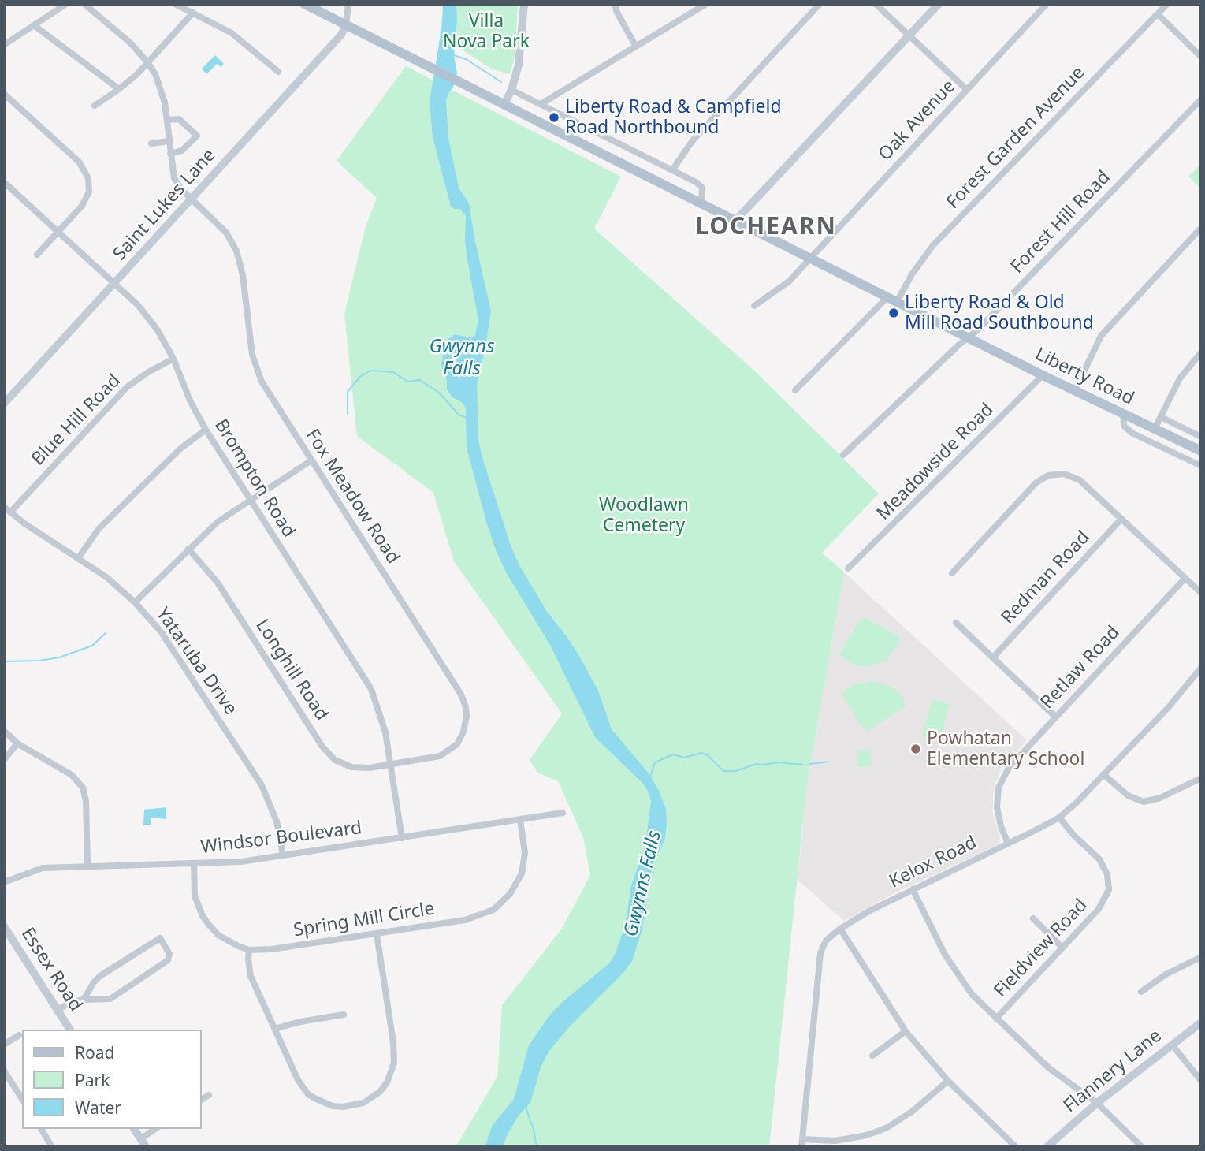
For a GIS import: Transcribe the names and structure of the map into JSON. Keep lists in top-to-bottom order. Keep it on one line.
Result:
{"streets":{"main road":["Liberty Road"],"street":["Oak Avenue","Forest Garden Avenue","Saint Lukes Lane","Forest Hill Road","Blue Hill Road","Meadowside Road","Brompton Road","Fox Meadow Road","Redman Road","Yataruba Drive","Retlaw Road","Longhill Road","Windsor Boulevard","Kelox Road","Spring Mill Circle","Fieldview Road","Essex Road","Flannery Lane"]},"crossings":[["Oak Avenue","Liberty Road"],["Forest Garden Avenue","Liberty Road"],["Saint Lukes Lane","Liberty Road"],["Saint Lukes Lane","Brompton Road"],["Saint Lukes Lane","Fox Meadow Road"],["Forest Hill Road","Liberty Road"],["Liberty Road","Meadowside Road"],["Blue Hill Road","Brompton Road"],["Blue Hill Road","Yataruba Drive"],["Brompton Road","Fox Meadow Road"],["Brompton Road","Longhill Road"],["Brompton Road","Windsor Boulevard"],["Fox Meadow Road","Longhill Road"],["Yataruba Drive","Windsor Boulevard"],["Retlaw Road","Kelox Road"],["Windsor Boulevard","Spring Mill Circle"],["Kelox Road","Fieldview Road"]],"districts":["LOCHEARN"],"water":["Gwynns Falls"],"parks":["Villa Nova Park","Woodlawn Cemetery"],"places":["Liberty Road & Campfield Road Northbound","Liberty Road & Old Mill Road Southbound","Powhatan Elementary School"],"legend":["Road","Park","Water"]}
